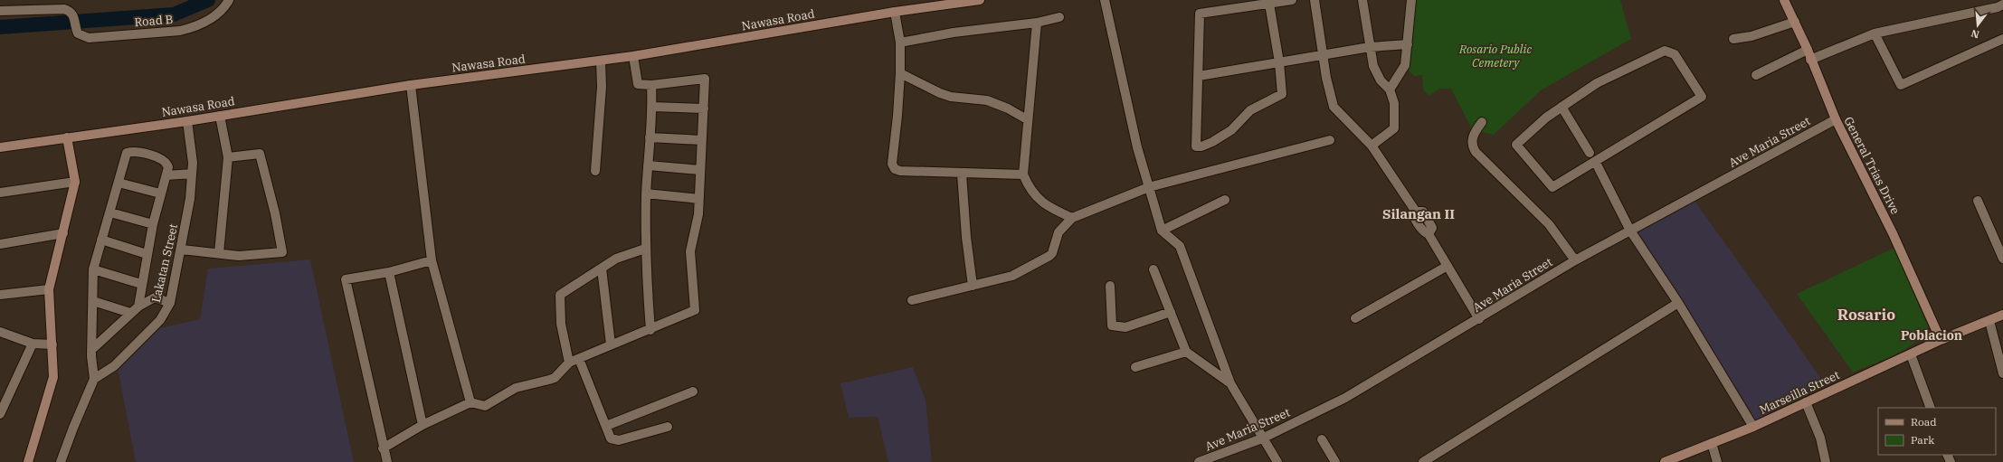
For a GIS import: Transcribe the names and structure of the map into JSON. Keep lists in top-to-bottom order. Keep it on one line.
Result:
{"streets":{"street":["Nawasa Road","Road B","Ave Maria Street","General Trias Drive","Lakatan Street","Marseilla Street"]},"crossings":[["Nawasa Road","Lakatan Street"],["Ave Maria Street","General Trias Drive"],["General Trias Drive","Marseilla Street"]],"districts":["Silangan II","Rosario","Poblacion"],"parks":["Rosario Public Cemetery"],"legend":["Road","Park"],"north":"bottom"}
